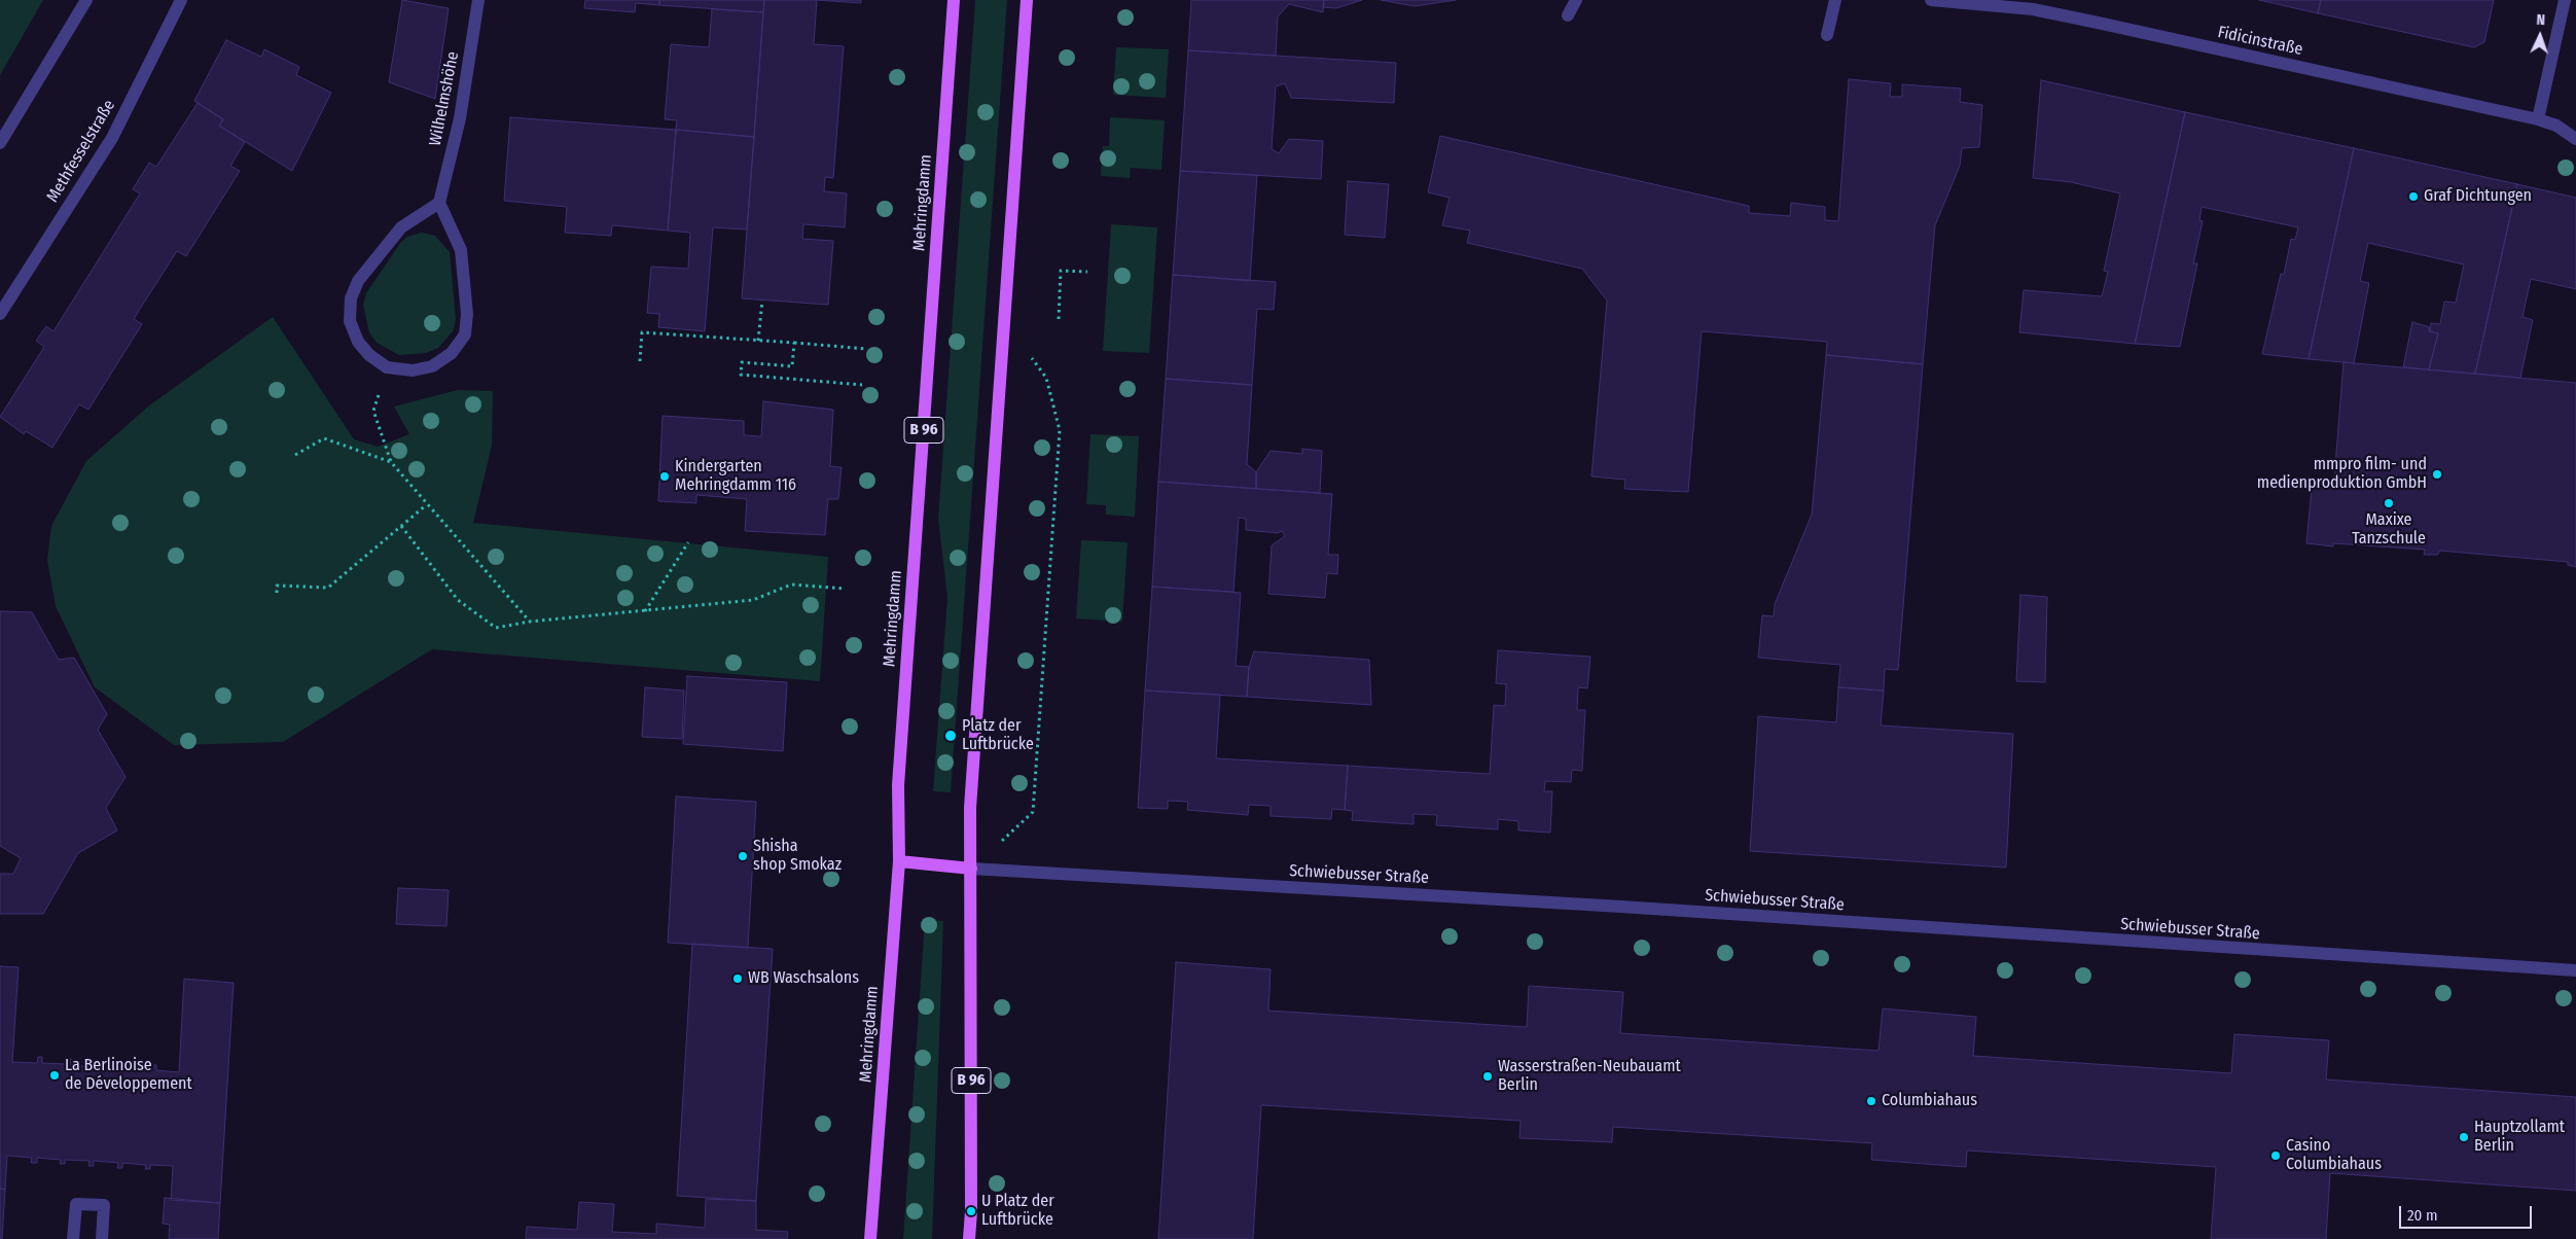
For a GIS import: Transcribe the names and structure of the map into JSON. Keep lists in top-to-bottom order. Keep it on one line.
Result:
{"streets":{"main road":["Mehringdamm","B 96"],"street":["Fidicinstraße","Wilhelmshöhe","Methfesselstraße","Schwiebusser Straße"]},"crossings":[["B 96","Schwiebusser Straße"]],"places":["Graf Dichtungen","mmpro film- und medienproduktion GmbH","Kindergarten Mehringdamm 116","Maxixe Tanzschule","Platz der Luftbrücke","Shisha shop Smokaz","WB Waschsalons","La Berlinoise de Développement","Wasserstraßen-Neubauamt Berlin","Columbiahaus","Hauptzollamt Berlin","Casino Columbiahaus","U Platz der Luftbrücke"],"scale_bar":"20 m","north":"top"}
